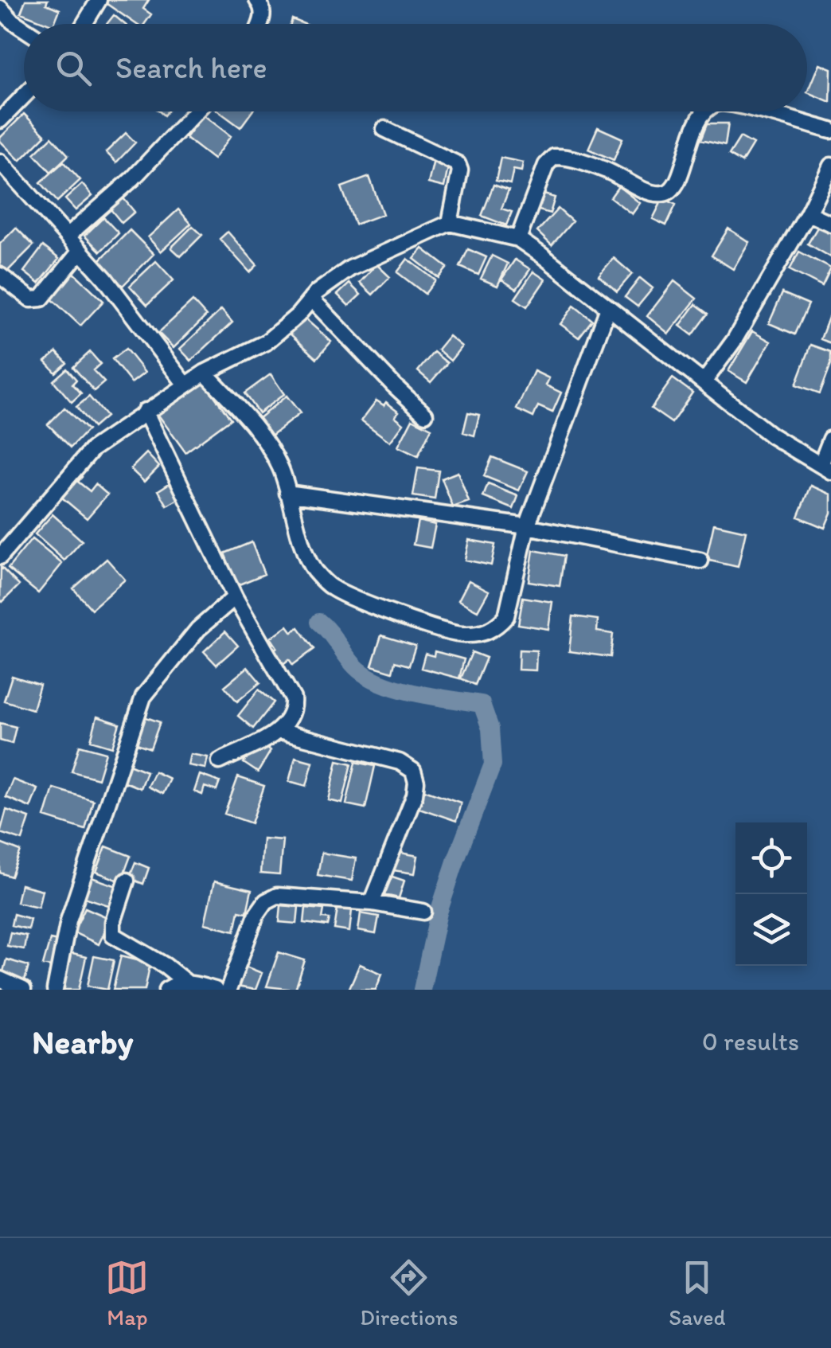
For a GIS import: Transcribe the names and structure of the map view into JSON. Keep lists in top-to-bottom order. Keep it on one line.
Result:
{"page":{"search":"Search here","heading":["Nearby","0 results"],"nav":["Map","Directions","Saved"]}}
